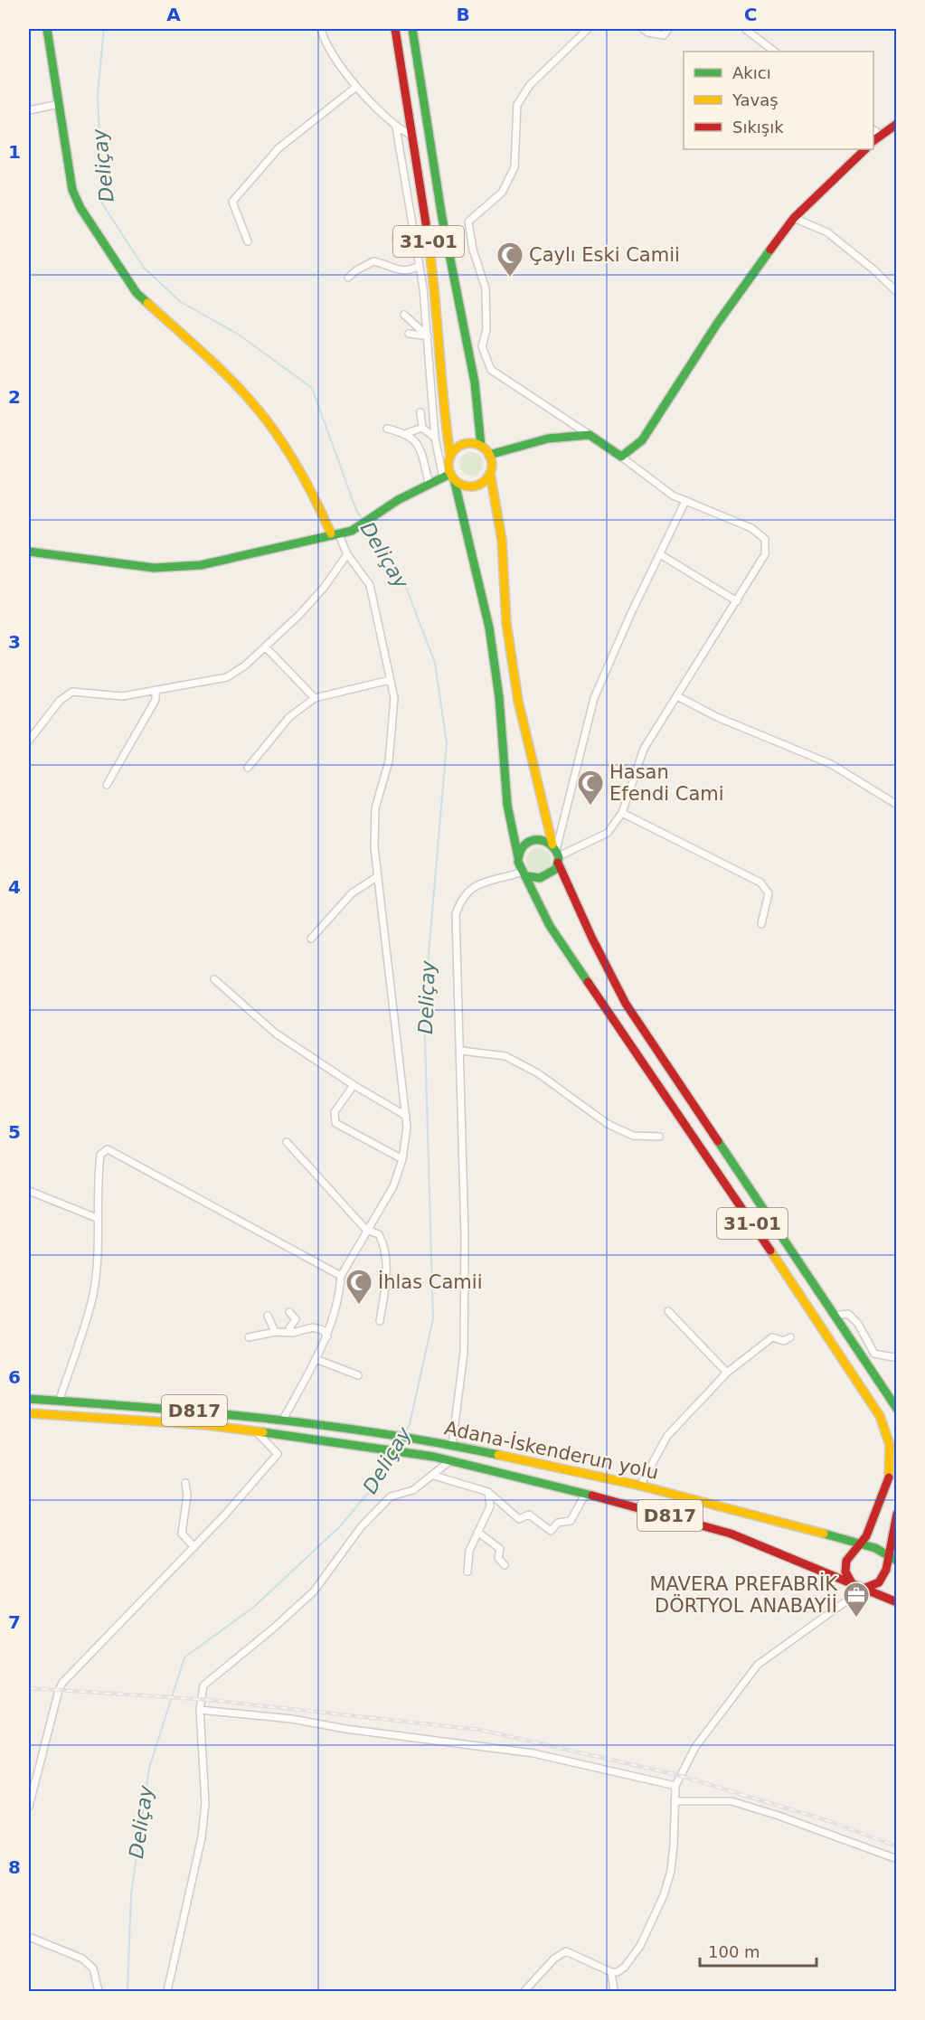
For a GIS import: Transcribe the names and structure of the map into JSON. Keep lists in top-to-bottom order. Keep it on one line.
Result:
{"streets":{"main road":["31-01","D817","Adana-İskenderun yolu"]},"crossings":[["31-01","Adana-İskenderun yolu"],["D817","Adana-İskenderun yolu"]],"water":["Deliçay"],"places":{"mosque":["Çaylı Eski Camii","Hasan Efendi Cami","İhlas Camii"],"office":["MAVERA PREFABRİK DÖRTYOL ANABAYİİ"]},"legend":["Akıcı","Yavaş","Sıkışık"],"scale_bar":"100 m","grid":{"columns":["A","B","C"],"rows":["1","2","3","4","5","6","7","8"]}}
